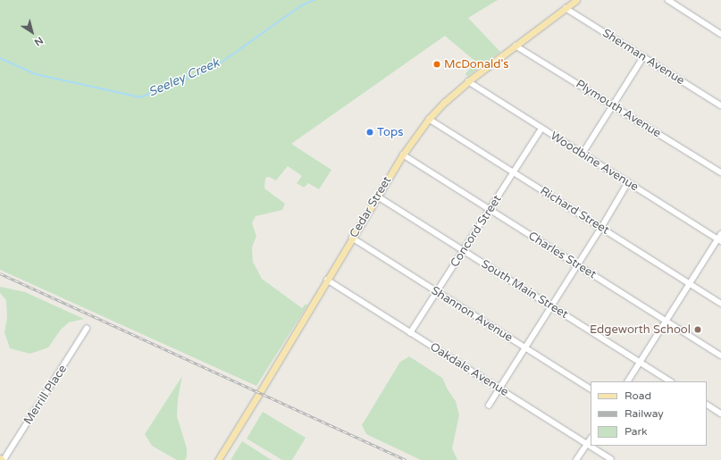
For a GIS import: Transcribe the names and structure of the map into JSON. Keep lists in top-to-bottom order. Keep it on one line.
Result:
{"streets":{"main road":["Cedar Street"],"street":["Sherman Avenue","Plymouth Avenue","Woodbine Avenue","Richard Street","Concord Street","Charles Street","South Main Street","Shannon Avenue","Oakdale Avenue","Merrill Place"]},"crossings":[["Sherman Avenue","Cedar Street"],["Plymouth Avenue","Cedar Street"],["Woodbine Avenue","Cedar Street"],["Woodbine Avenue","Concord Street"],["Cedar Street","Richard Street"],["Cedar Street","Charles Street"],["Cedar Street","South Main Street"],["Cedar Street","Shannon Avenue"],["Cedar Street","Oakdale Avenue"],["Richard Street","Concord Street"],["Concord Street","Charles Street"],["Concord Street","South Main Street"],["Concord Street","Shannon Avenue"],["Concord Street","Oakdale Avenue"]],"water":["Seeley Creek"],"places":["McDonald's","Tops","Edgeworth School"],"legend":["Road","Railway","Park"],"north":"bottom right"}
